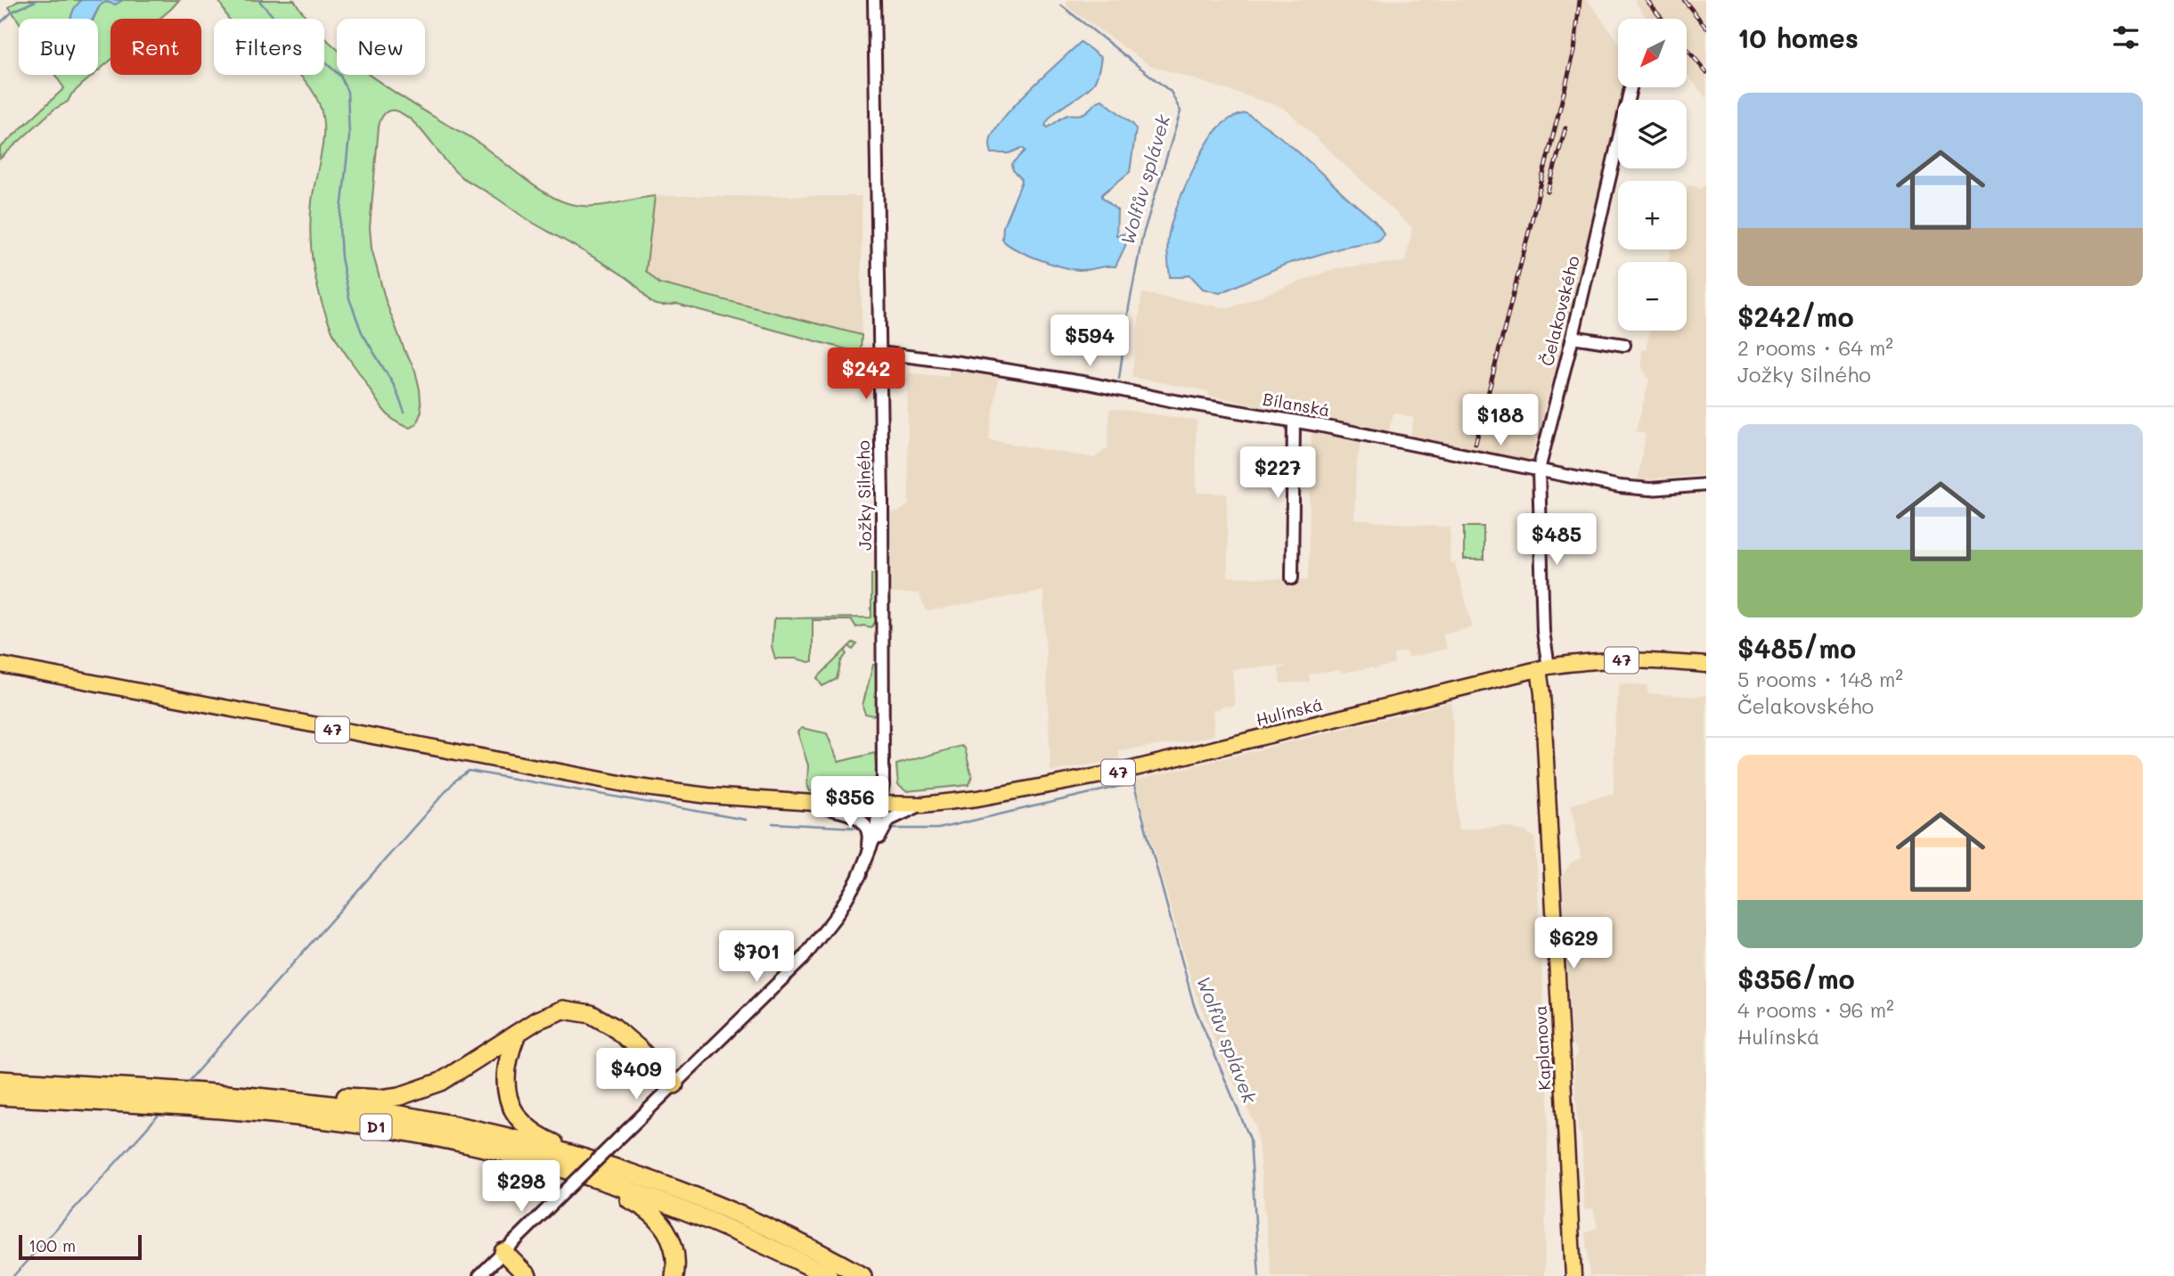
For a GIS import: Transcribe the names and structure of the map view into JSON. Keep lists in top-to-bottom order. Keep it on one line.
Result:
{"streets":{"highway":["D1"],"main road":["47","Hulínská","Kaplanova"],"street":["Čelakovského","Bílanská","Jožky Silného"]},"crossings":[["Čelakovského","Bílanská"],["Čelakovského","Hulínská"],["Čelakovského","Kaplanova"],["Bílanská","Jožky Silného"],["Jožky Silného","47"],["Jožky Silného","Hulínská"],["47","Hulínská"],["Hulínská","Kaplanova"]],"water":["Wolfův splávek"],"scale_bar":"100 m","north":"bottom left","page":{"heading":"10 homes","map_buttons":["+","−"],"chip":["Buy","Rent","Filters","New"],"list":[{"name":"$242/mo","note":"2 rooms · 64 m² · Jožky Silného"},{"name":"$485/mo","note":"5 rooms · 148 m² · Čelakovského"},{"name":"$356/mo","note":"4 rooms · 96 m² · Hulínská"}],"price":["$594","$242","$188","$227","$485","$356","$629","$701","$409","$298"],"scale":"100 m"}}
